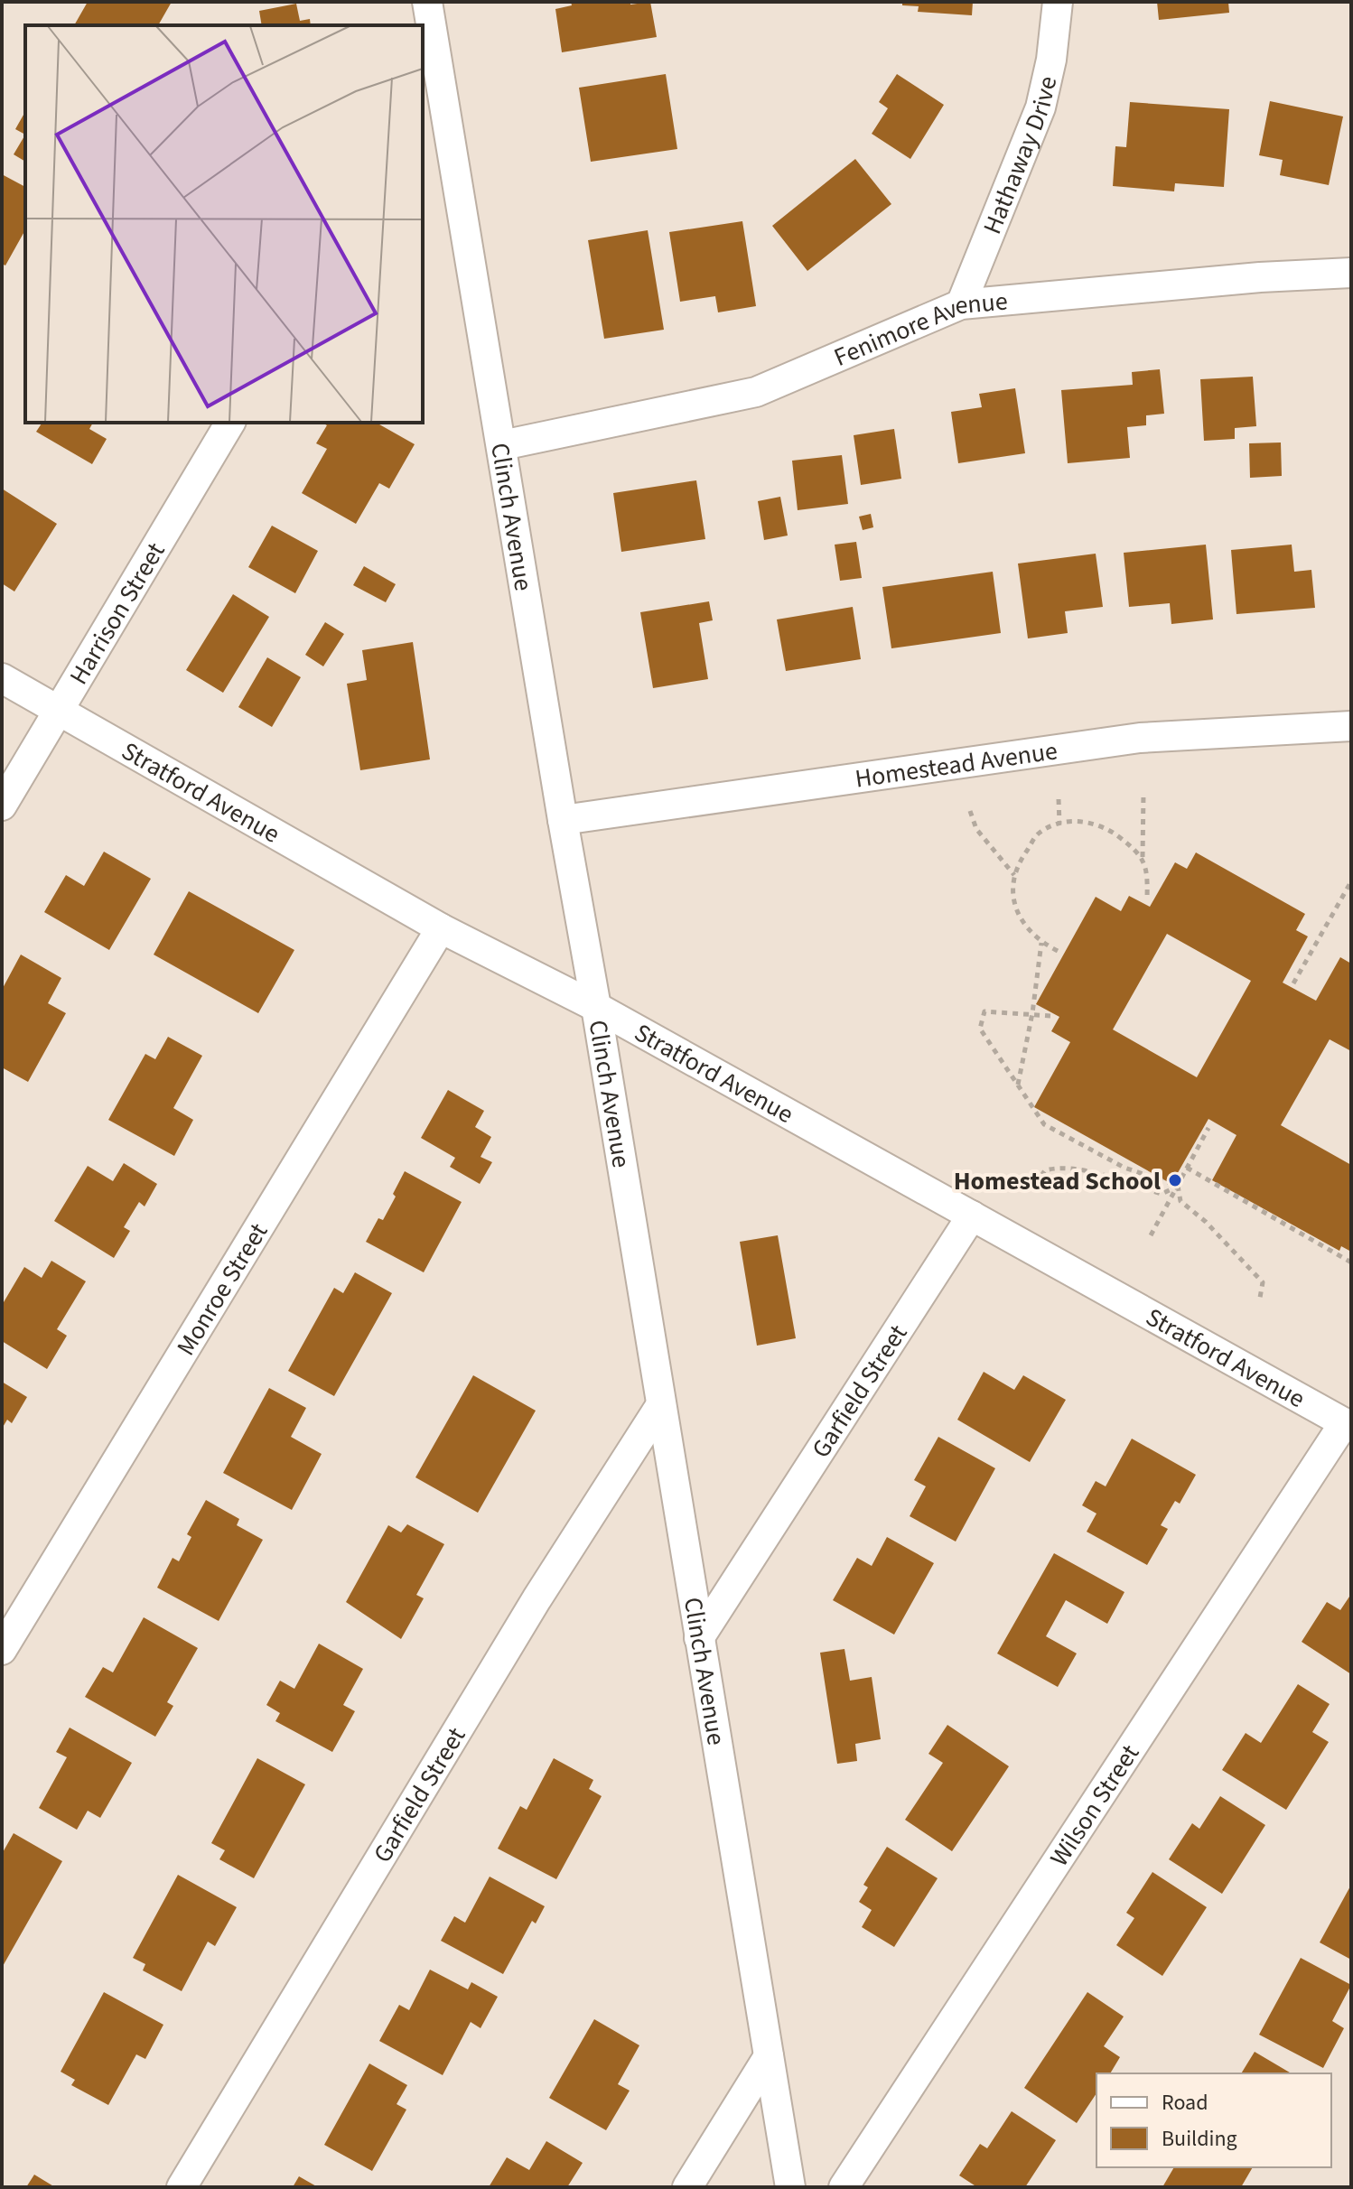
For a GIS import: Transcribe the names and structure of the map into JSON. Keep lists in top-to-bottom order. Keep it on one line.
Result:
{"streets":{"street":["Hathaway Drive","Fenimore Avenue","Clinch Avenue","Harrison Street","Homestead Avenue","Stratford Avenue","Monroe Street","Garfield Street","Wilson Street"]},"crossings":[["Hathaway Drive","Fenimore Avenue"],["Fenimore Avenue","Clinch Avenue"],["Clinch Avenue","Homestead Avenue"],["Clinch Avenue","Stratford Avenue"],["Clinch Avenue","Garfield Street"],["Harrison Street","Stratford Avenue"],["Stratford Avenue","Monroe Street"],["Stratford Avenue","Garfield Street"],["Stratford Avenue","Wilson Street"]],"places":["Homestead School"],"legend":["Road","Building"]}
